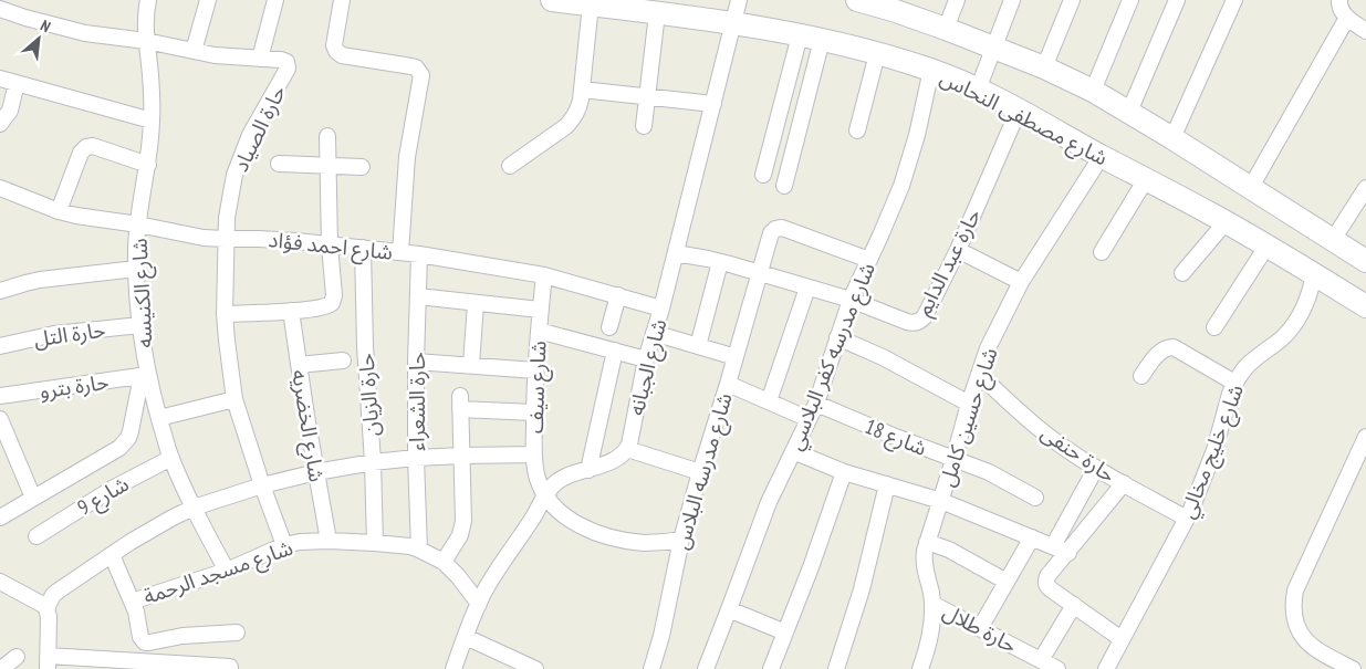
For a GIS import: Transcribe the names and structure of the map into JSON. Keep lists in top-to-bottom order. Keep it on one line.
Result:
{"streets":{"street":["شارع مصطفى النحاس","حارة الصياد","شارع احمد فؤاد","حارة عبد الدايم","شارع الكنيسه","حارة التل","شارع مدرسه كفر البلاسي","شارع الجبانه","حارة بترو","شارع سيف","حارة الزيان","حارة الشعراء","شارع حسين كامل","شارع الخضريه","شارع 18","شارع خليج مخالي","حارة حنفى","شارع مدرسه البلاس","شارع 9","شارع مسجد الرحمة","حارة طلال"]},"crossings":[["شارع مصطفى النحاس","حارة عبد الدايم"],["شارع مصطفى النحاس","شارع مدرسه كفر البلاسي"],["شارع مصطفى النحاس","شارع الجبانه"],["شارع مصطفى النحاس","شارع حسين كامل"],["شارع مصطفى النحاس","شارع خليج مخالي"],["حارة الصياد","شارع احمد فؤاد"],["حارة الصياد","شارع الكنيسه"],["حارة الصياد","شارع مسجد الرحمة"],["شارع احمد فؤاد","شارع الكنيسه"],["شارع احمد فؤاد","شارع الجبانه"],["شارع احمد فؤاد","شارع سيف"],["شارع احمد فؤاد","حارة الزيان"],["شارع احمد فؤاد","حارة الشعراء"],["حارة عبد الدايم","شارع مدرسه كفر البلاسي"],["حارة عبد الدايم","شارع الجبانه"],["حارة عبد الدايم","شارع مدرسه البلاس"],["شارع الكنيسه","حارة التل"],["شارع الكنيسه","حارة بترو"],["شارع الكنيسه","شارع 9"],["شارع الكنيسه","شارع مسجد الرحمة"],["شارع مدرسه كفر البلاسي","شارع 18"],["شارع مدرسه كفر البلاسي","شارع مدرسه البلاس"],["حارة الزيان","شارع مسجد الرحمة"],["حارة الشعراء","شارع مسجد الرحمة"],["شارع حسين كامل","شارع 18"],["شارع حسين كامل","حارة حنفى"],["شارع حسين كامل","حارة طلال"],["شارع الخضريه","شارع مسجد الرحمة"],["شارع خليج مخالي","حارة حنفى"]],"north":"top right"}
